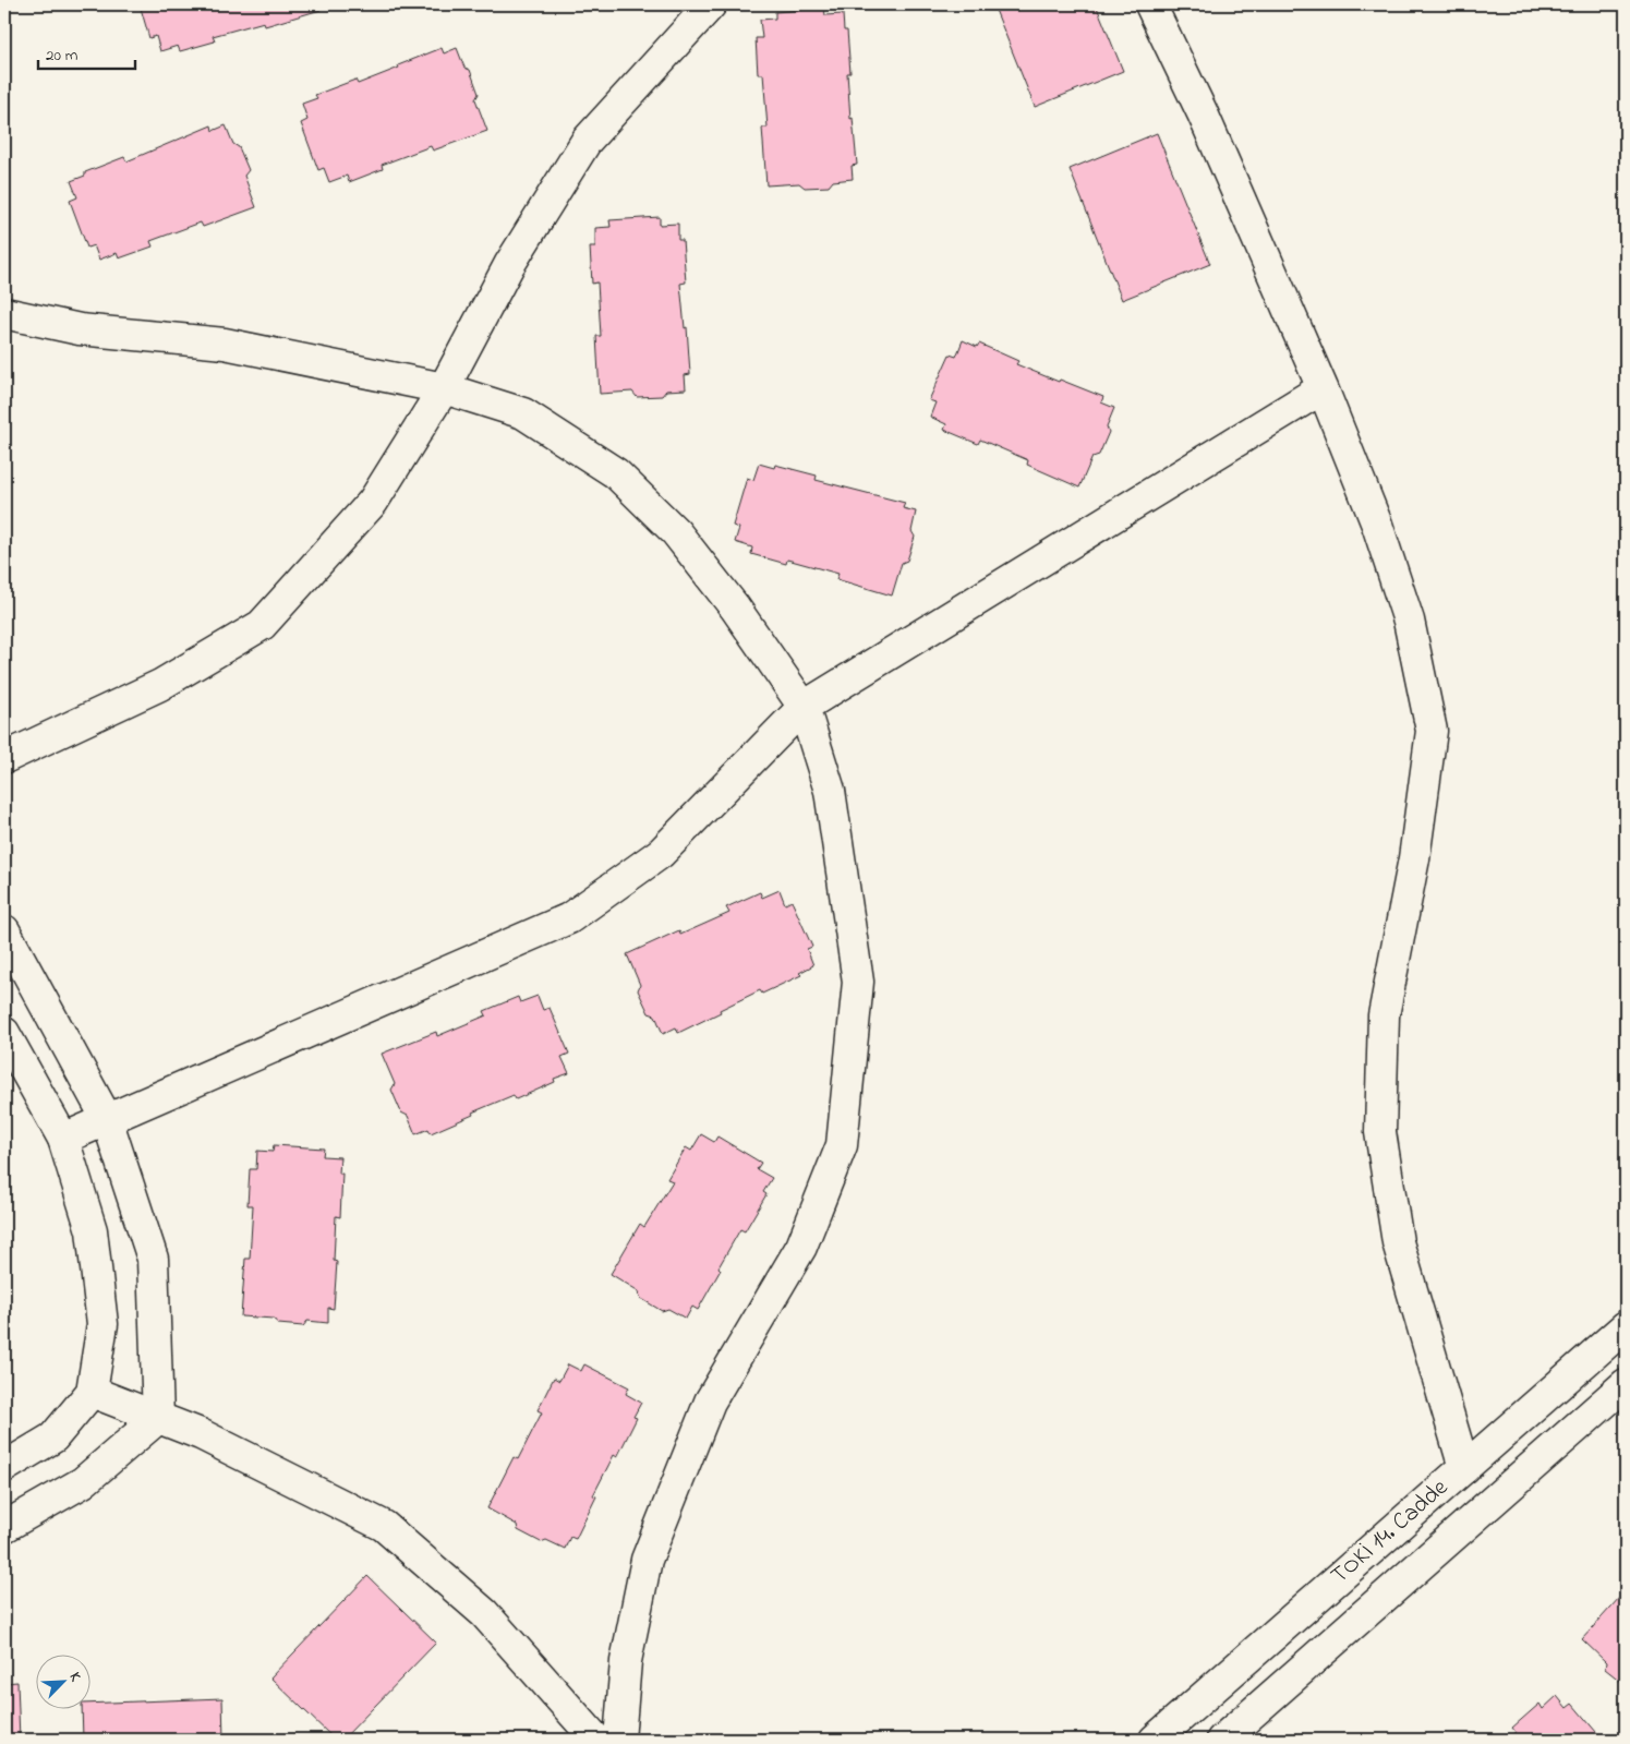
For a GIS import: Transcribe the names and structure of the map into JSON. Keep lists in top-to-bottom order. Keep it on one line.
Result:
{"streets":{"street":["TOKİ 14. Cadde"]},"scale_bar":"20 m","north":"top right"}
